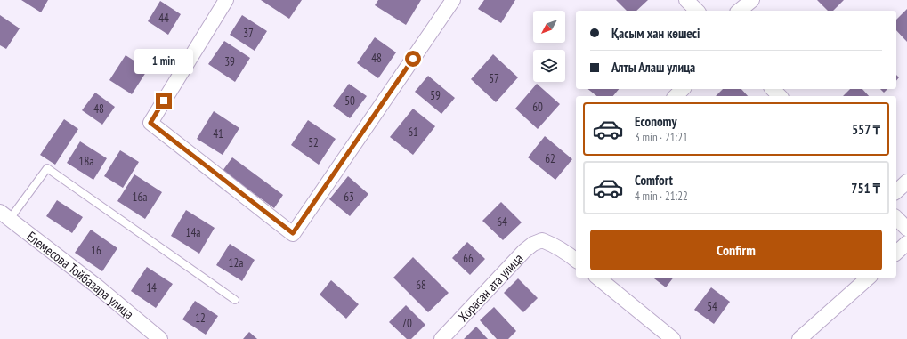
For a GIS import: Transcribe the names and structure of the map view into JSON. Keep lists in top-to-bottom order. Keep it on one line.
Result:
{"streets":{"street":["Елемесова Тойбазара улица","Хорасан ата улица"]},"house_numbers":["44","37","48","39","57","59","50","60","48","61","41","52","62","18а","16а","63","64","14а","16","66","12а","68","14","54","12","70"],"north":"bottom left","page":{"banner":["Қасым хан көшесі","Алты Алаш улица"],"bubble":"1 min","list":[{"name":"Economy","note":"3 min · 21:21","value":"557 ₸"},{"name":"Comfort","note":"4 min · 21:22","value":"751 ₸"}],"buttons":"Confirm"}}
